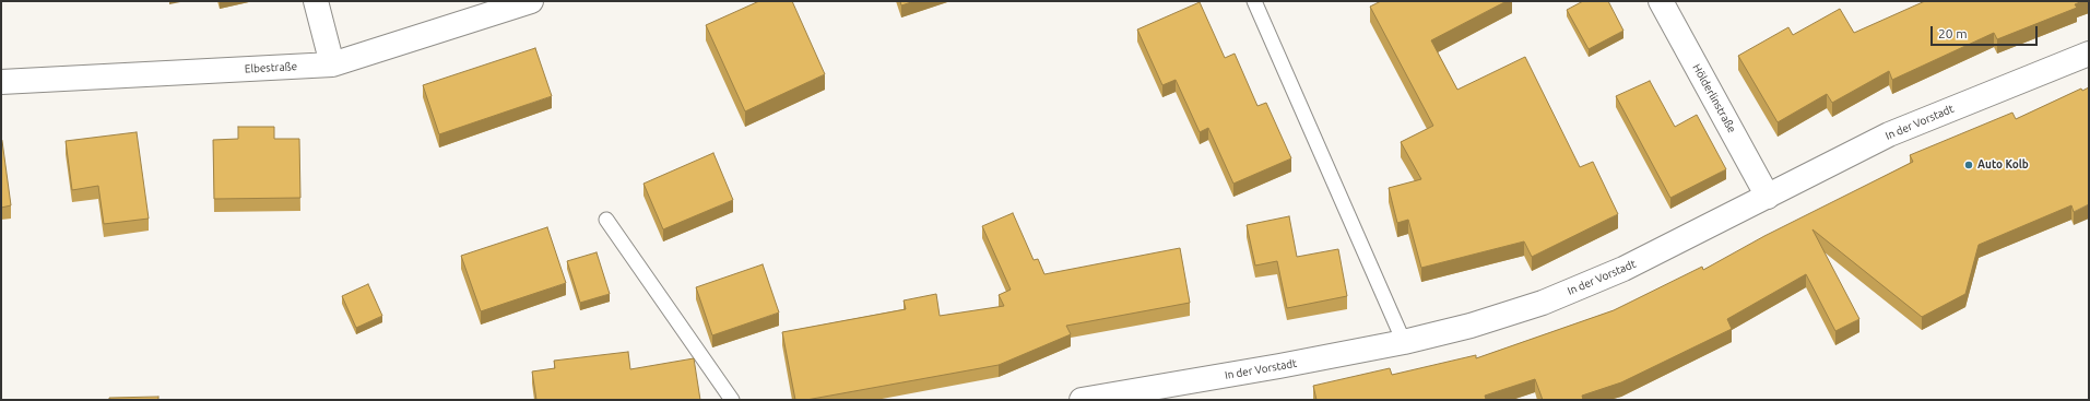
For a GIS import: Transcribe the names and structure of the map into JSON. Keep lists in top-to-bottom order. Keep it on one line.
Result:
{"streets":{"street":["Elbestraße","Hölderlinstraße","In der Vorstadt"]},"crossings":[["Hölderlinstraße","In der Vorstadt"]],"places":["Auto Kolb"],"scale_bar":"20 m"}
